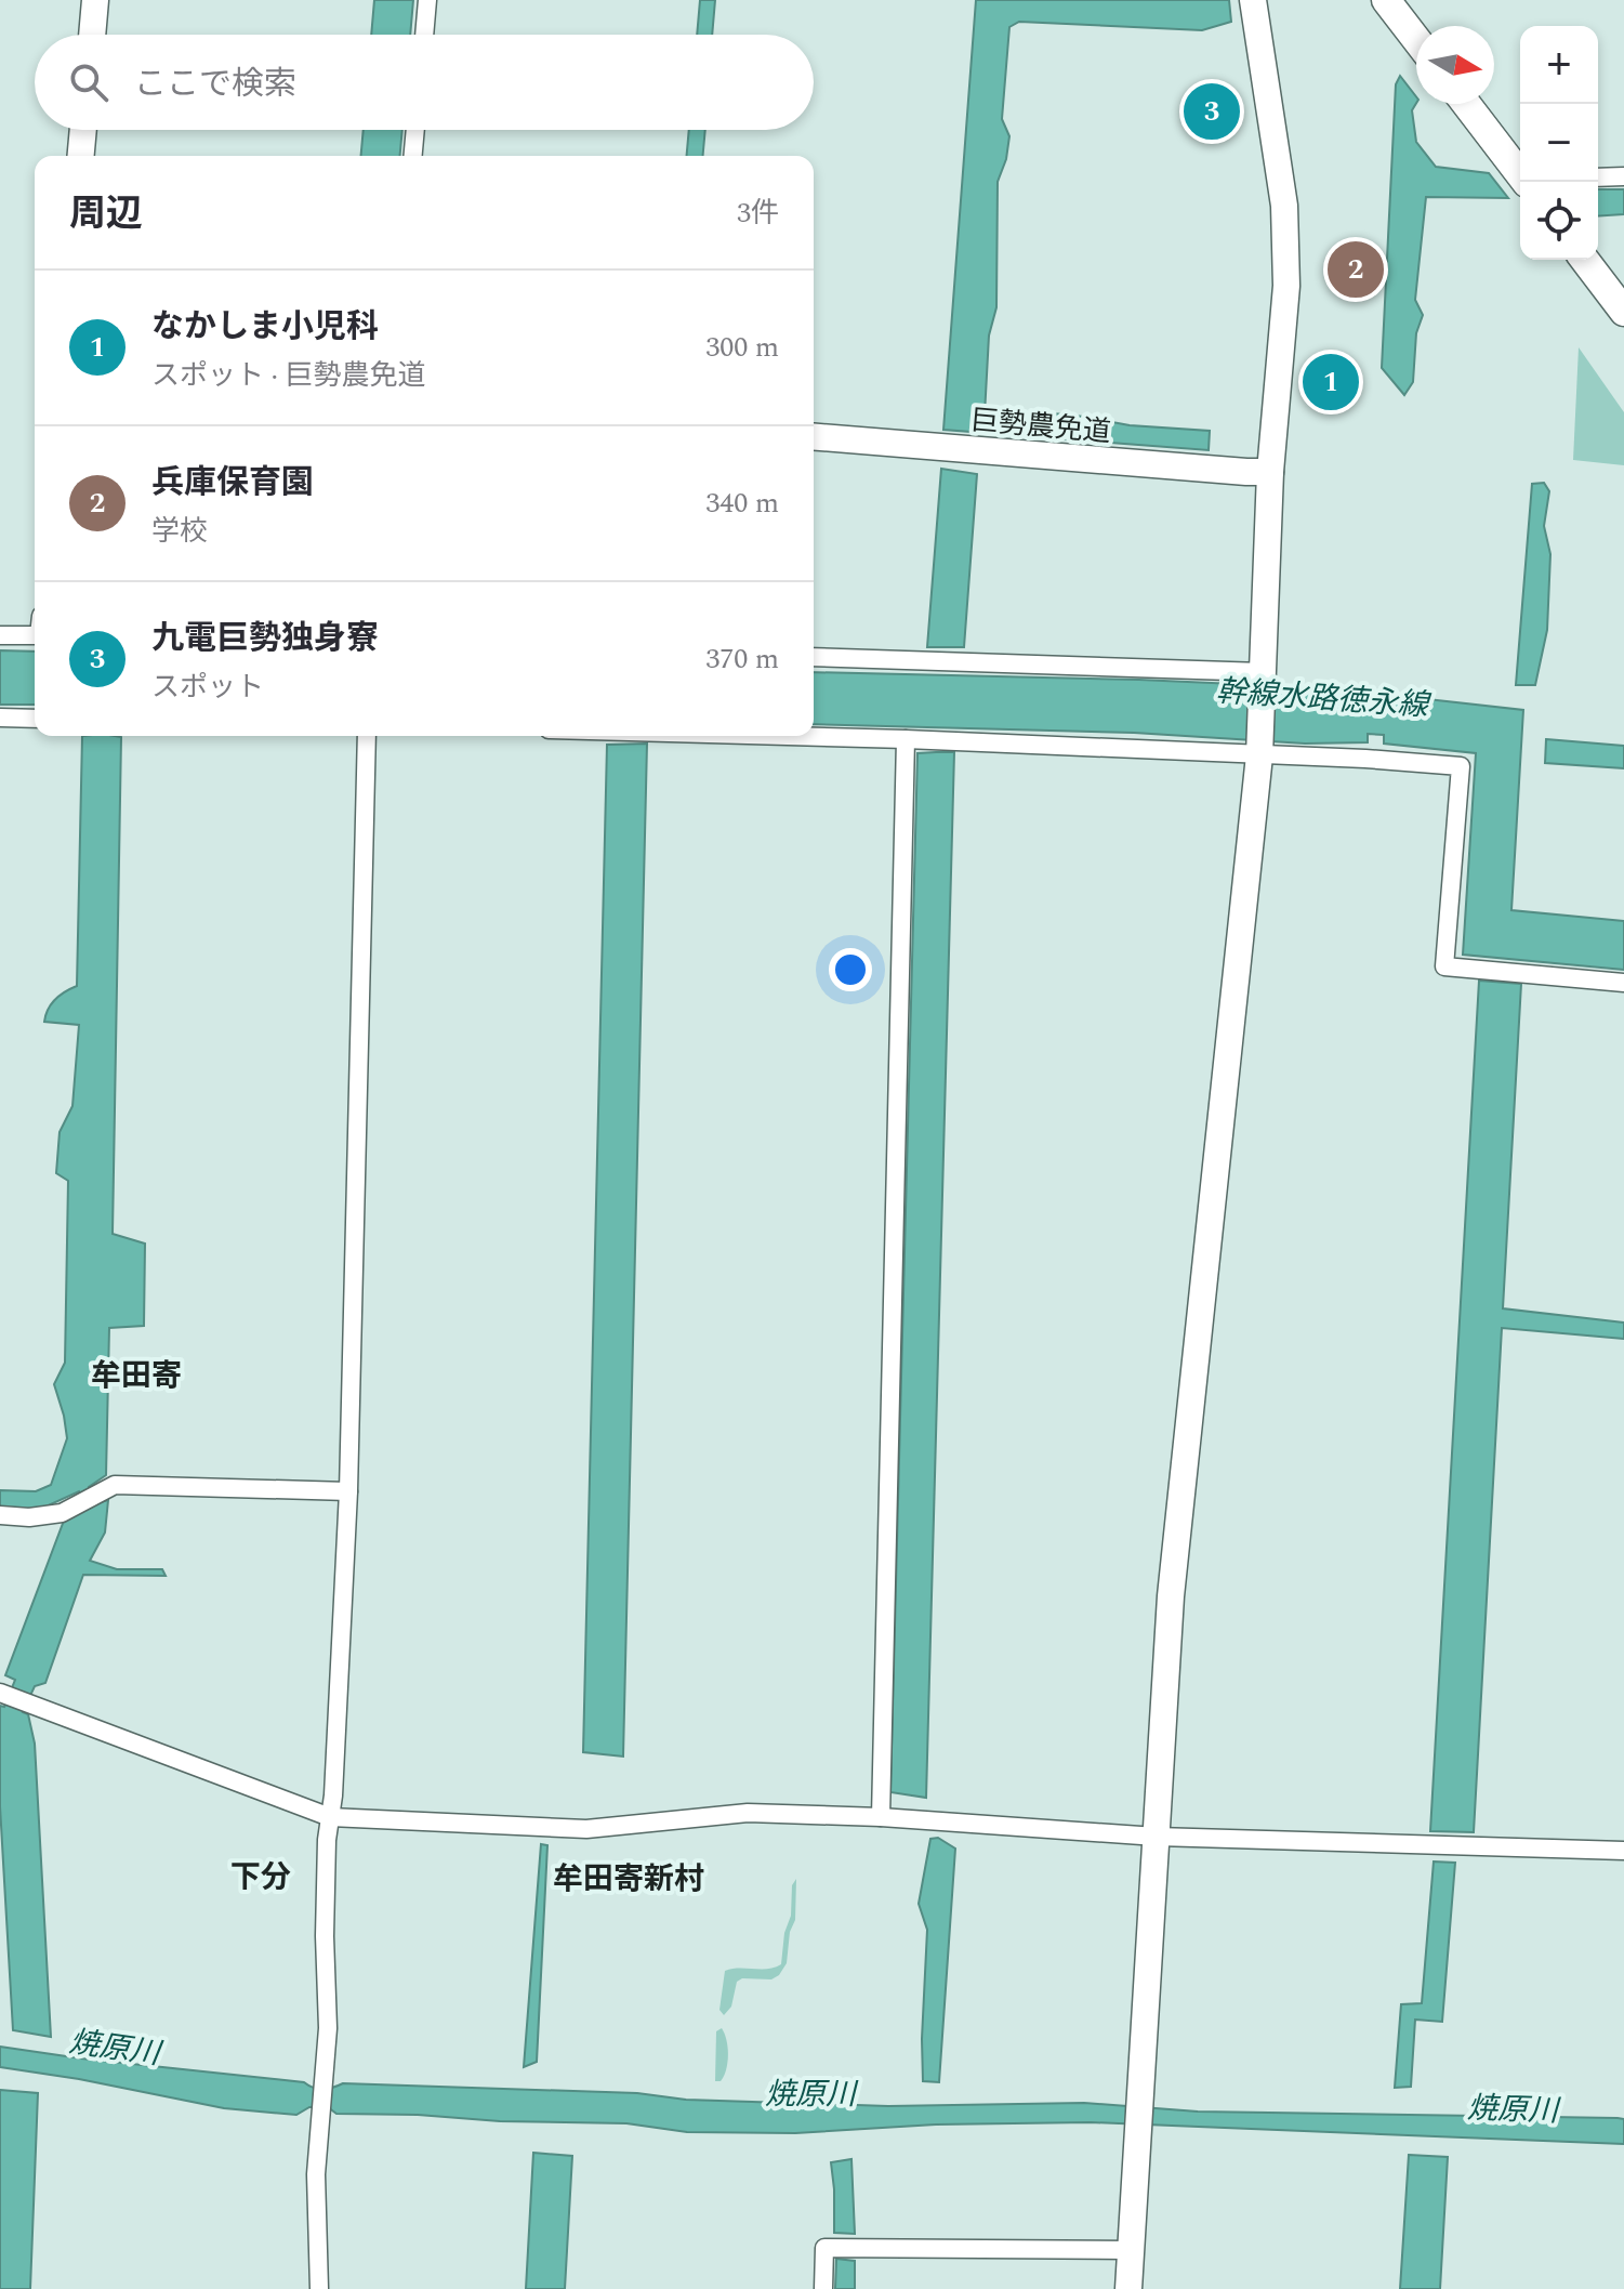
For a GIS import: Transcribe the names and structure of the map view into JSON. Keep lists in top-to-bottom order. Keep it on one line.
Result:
{"streets":{"street":["巨勢農免道"]},"districts":["牟田寄","下分","牟田寄新村"],"water":["幹線水路徳永線","焼原川"],"north":"right","page":{"map_buttons":["+","−"],"search":"ここで検索","pins":["3","2","1"],"heading":["周辺","3件"],"list":[{"mark":"1","name":"なかしま小児科","note":"スポット · 巨勢農免道","value":"300 m"},{"mark":"2","name":"兵庫保育園","note":"学校","value":"340 m"},{"mark":"3","name":"九電巨勢独身寮","note":"スポット","value":"370 m"}]}}
